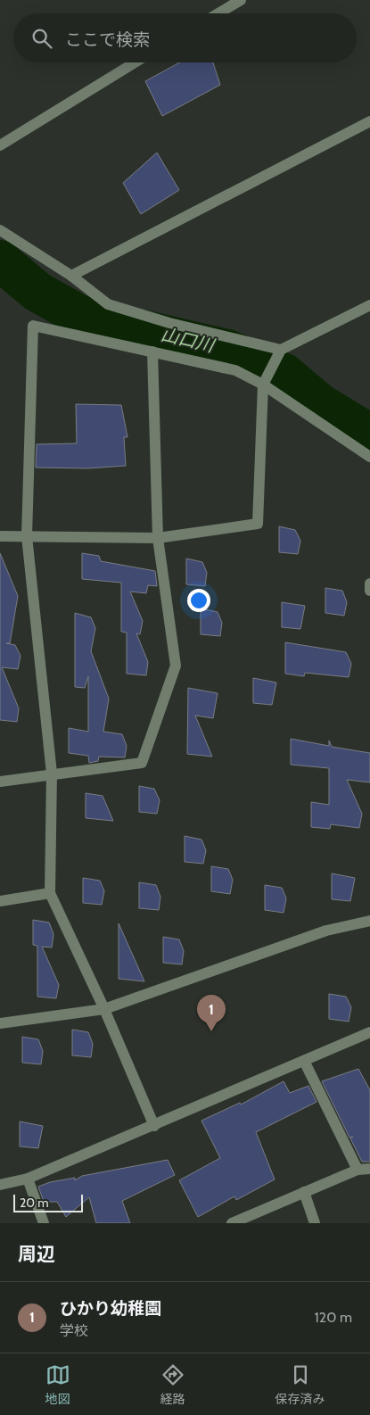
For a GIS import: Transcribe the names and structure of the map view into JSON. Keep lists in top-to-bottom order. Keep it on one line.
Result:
{"water":["山口川"],"scale_bar":"20 m","page":{"search":"ここで検索","pins":"1","scale":"20 m","heading":"周辺","list":[{"mark":"1","name":"ひかり幼稚園","note":"学校","value":"120 m"}],"nav":["地図","経路","保存済み"]}}
